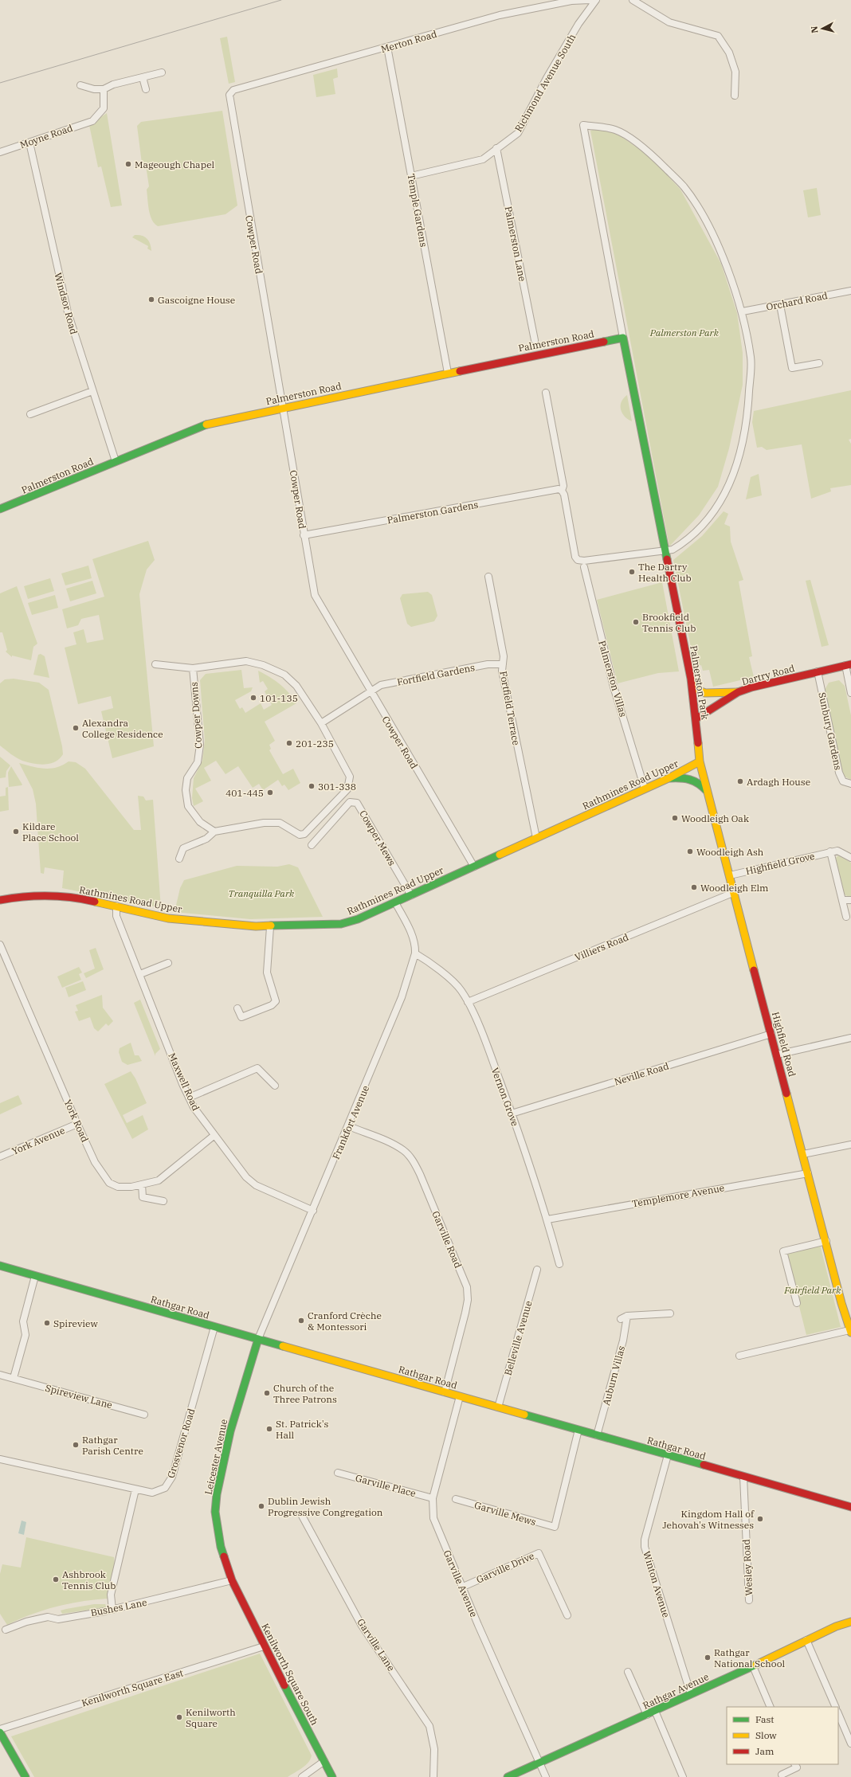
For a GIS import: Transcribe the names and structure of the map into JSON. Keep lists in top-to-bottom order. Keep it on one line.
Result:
{"streets":{"street":["Merton Road","Richmond Avenue South","Moyne Road","Temple Gardens","Palmerston Lane","Cowper Road","Orchard Road","Windsor Road","Palmerston Road","Palmerston Gardens","Fortfield Gardens","Dartry Road","Palmerston Villas","Palmerston Park","Fortfield Terrace","Cowper Downs","Sunbury Gardens","Rathmines Road Upper","Cowper Mews","Highfield Grove","Villiers Road","Highfield Road","Neville Road","Maxwell Road","Vernon Grove","York Road","Frankfort Avenue","York Avenue","Templemore Avenue","Garville Road","Rathgar Road","Belleville Avenue","Auburn Villas","Spireview Lane","Grosvenor Road","Leicester Avenue","Garville Place","Garville Mews","Garville Drive","Wesley Road","Garville Avenue","Winton Avenue","Bushes Lane","Garville Lane","Kenilworth Square South","Kenilworth Square East","Rathgar Avenue"]},"crossings":[["Merton Road","Temple Gardens"],["Merton Road","Cowper Road"],["Richmond Avenue South","Temple Gardens"],["Richmond Avenue South","Palmerston Lane"],["Moyne Road","Windsor Road"],["Temple Gardens","Palmerston Road"],["Cowper Road","Palmerston Road"],["Cowper Road","Palmerston Gardens"],["Cowper Road","Fortfield Gardens"],["Cowper Road","Rathmines Road Upper"],["Orchard Road","Palmerston Park"],["Windsor Road","Palmerston Road"],["Palmerston Road","Palmerston Park"],["Fortfield Gardens","Fortfield Terrace"],["Dartry Road","Palmerston Park"],["Dartry Road","Sunbury Gardens"],["Palmerston Villas","Rathmines Road Upper"],["Palmerston Park","Rathmines Road Upper"],["Palmerston Park","Highfield Road"],["Fortfield Terrace","Rathmines Road Upper"],["Rathmines Road Upper","Cowper Mews"],["Rathmines Road Upper","Highfield Road"],["Rathmines Road Upper","Maxwell Road"],["Rathmines Road Upper","Frankfort Avenue"],["Highfield Grove","Highfield Road"],["Villiers Road","Highfield Road"],["Villiers Road","Vernon Grove"],["Highfield Road","Neville Road"],["Highfield Road","Templemore Avenue"],["Neville Road","Vernon Grove"],["Maxwell Road","York Road"],["Maxwell Road","Frankfort Avenue"],["Vernon Grove","Frankfort Avenue"],["Vernon Grove","Templemore Avenue"],["York Road","York Avenue"],["Frankfort Avenue","Garville Road"],["Frankfort Avenue","Rathgar Road"],["Frankfort Avenue","Leicester Avenue"],["Garville Road","Rathgar Road"],["Rathgar Road","Belleville Avenue"],["Rathgar Road","Auburn Villas"],["Rathgar Road","Grosvenor Road"],["Rathgar Road","Leicester Avenue"],["Rathgar Road","Garville Mews"],["Rathgar Road","Wesley Road"],["Rathgar Road","Garville Avenue"],["Rathgar Road","Winton Avenue"],["Leicester Avenue","Bushes Lane"],["Leicester Avenue","Kenilworth Square South"],["Garville Place","Garville Avenue"],["Garville Drive","Garville Avenue"],["Garville Avenue","Rathgar Avenue"],["Winton Avenue","Rathgar Avenue"],["Bushes Lane","Kenilworth Square South"],["Kenilworth Square South","Kenilworth Square East"]],"parks":["Palmerston Park","Tranquilla Park","Fairfield Park"],"places":["Mageough Chapel","Gascoigne House","The Dartry Health Club","Brookfield Tennis Club","101-135","Alexandra College Residence","201-235","Ardagh House","301-338","401-445","Woodleigh Oak","Kildare Place School","Woodleigh Ash","Woodleigh Elm","Cranford Crèche & Montessori","Spireview","Church of the Three Patrons","St. Patrick's Hall","Rathgar Parish Centre","Dublin Jewish Progressive Congregation","Kingdom Hall of Jehovah's Witnesses","Ashbrook Tennis Club","Rathgar National School","Kenilworth Square"],"legend":["Fast","Slow","Jam"],"north":"left"}
